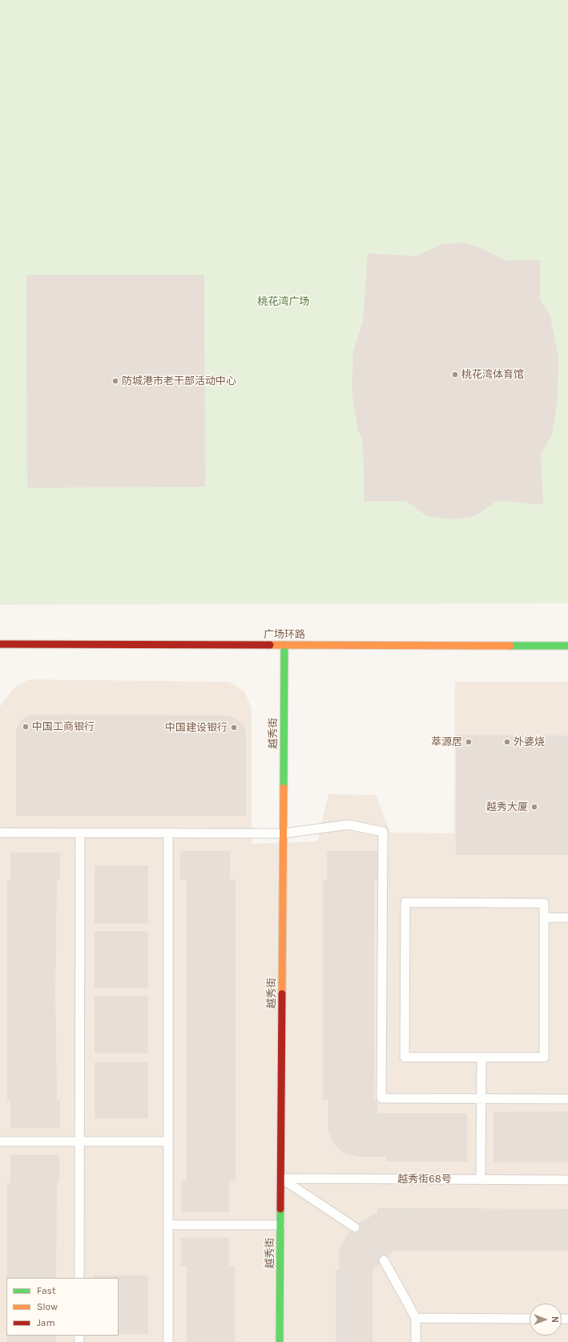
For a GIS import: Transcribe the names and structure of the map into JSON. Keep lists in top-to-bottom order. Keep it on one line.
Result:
{"streets":{"street":["广场环路","越秀街"],"lane":["越秀街68号"]},"crossings":[["广场环路","越秀街"],["越秀街","越秀街68号"]],"parks":["桃花湾广场"],"places":["桃花湾体育馆","防城港市老干部活动中心","中国工商银行","中国建设银行","萃源居","外婆烧","越秀大厦"],"legend":["Fast","Slow","Jam"],"north":"right"}
